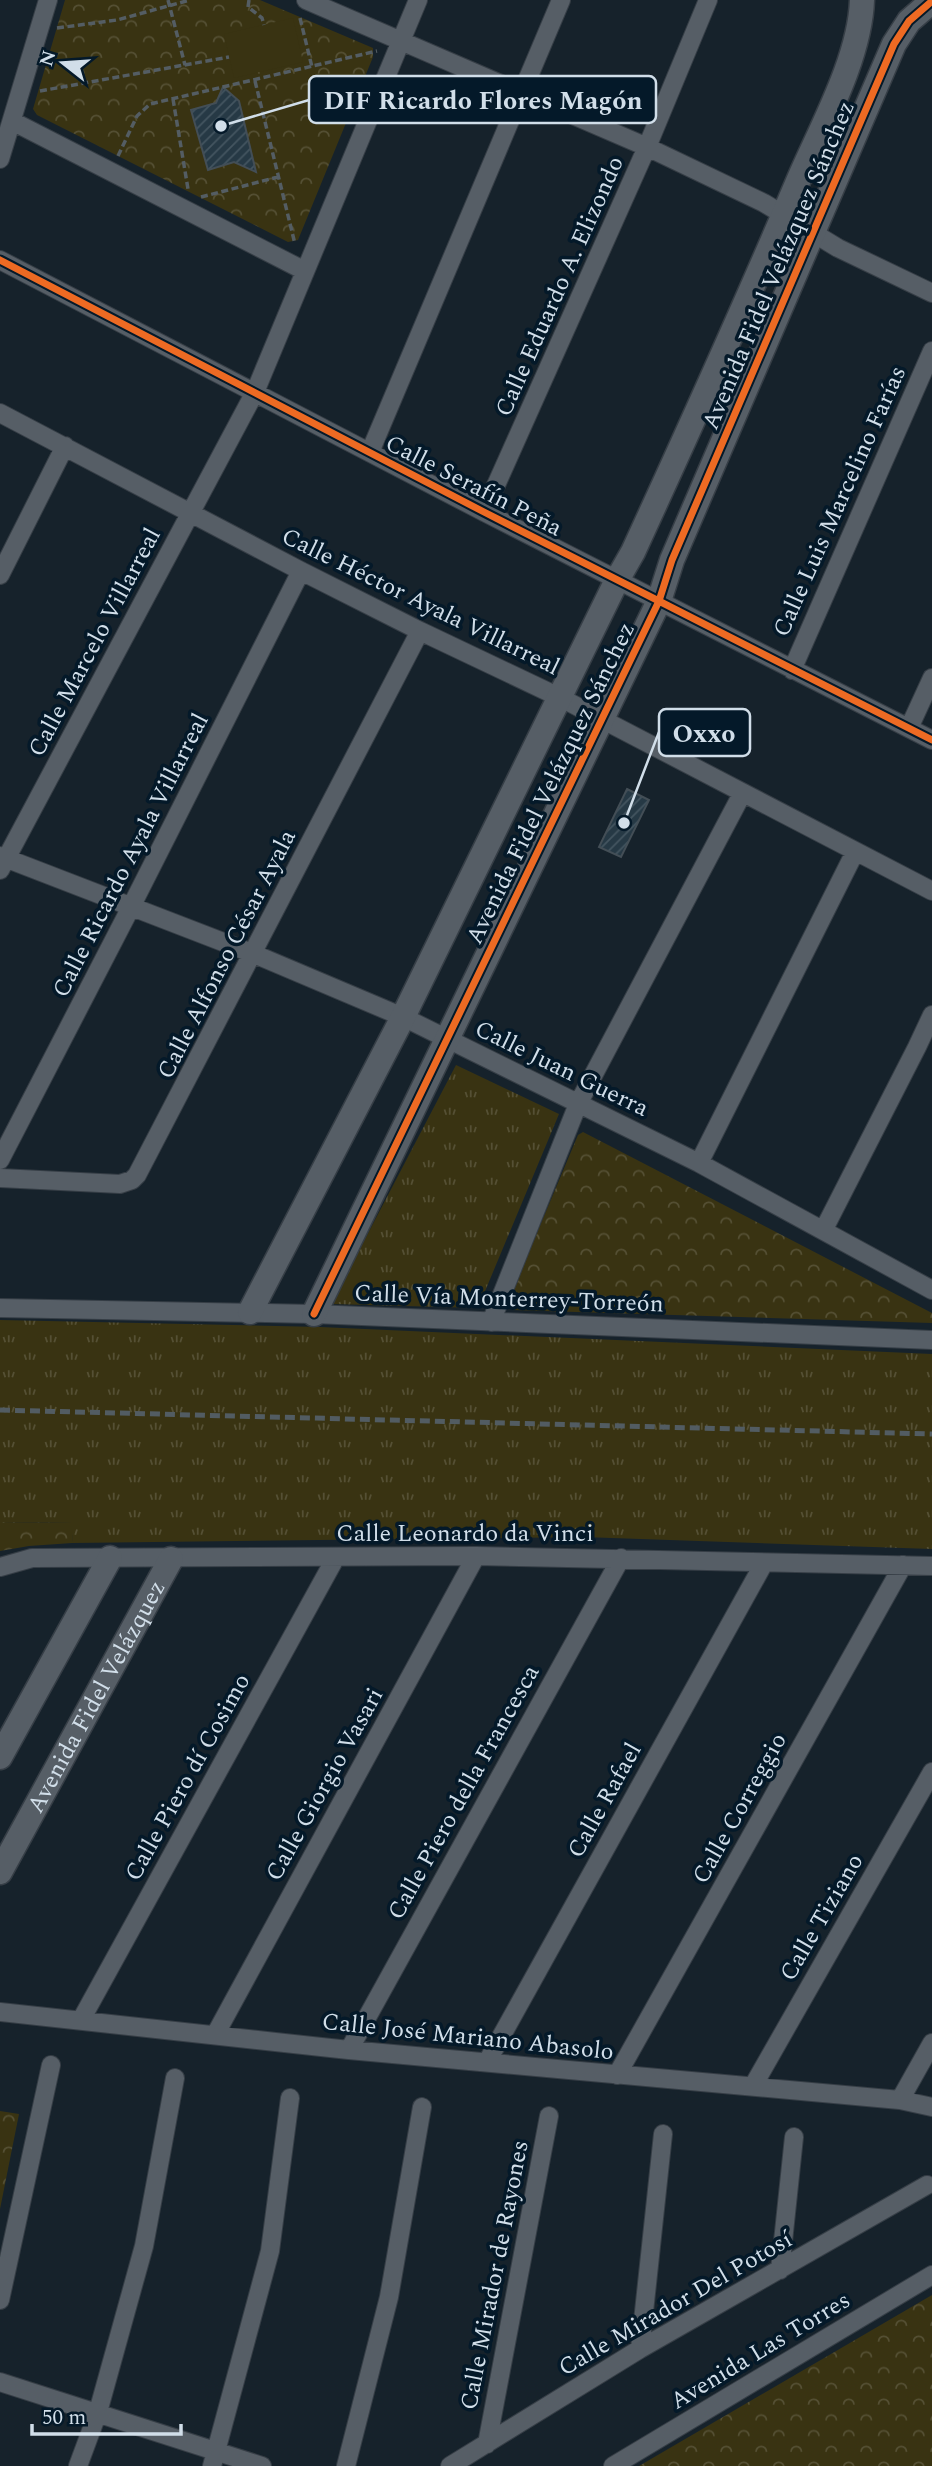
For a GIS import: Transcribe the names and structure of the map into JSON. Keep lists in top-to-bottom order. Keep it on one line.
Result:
{"streets":{"street":["Avenida Fidel Velázquez Sánchez","Calle Eduardo A. Elizondo","Calle Serafín Peña","Calle Luis Marcelino Farías","Calle Héctor Ayala Villarreal","Calle Marcelo Villarreal","Calle Ricardo Ayala Villarreal","Calle Alfonso César Ayala","Calle Juan Guerra","Calle Vía Monterrey-Torreón","Calle Leonardo da Vinci","Avenida Fidel Velázquez","Calle Piero dí Cosimo","Calle Giorgio Vasari","Calle Piero della Francesca","Calle Rafael","Calle Correggio","Calle Tiziano","Calle José Mariano Abasolo","Calle Mirador de Rayones","Calle Mirador Del Potosí","Avenida Las Torres"]},"crossings":[["Avenida Fidel Velázquez Sánchez","Calle Serafín Peña"],["Avenida Fidel Velázquez Sánchez","Calle Héctor Ayala Villarreal"],["Avenida Fidel Velázquez Sánchez","Calle Juan Guerra"],["Avenida Fidel Velázquez Sánchez","Calle Vía Monterrey-Torreón"],["Calle Eduardo A. Elizondo","Calle Serafín Peña"],["Calle Serafín Peña","Calle Luis Marcelino Farías"],["Calle Serafín Peña","Calle Marcelo Villarreal"],["Calle Héctor Ayala Villarreal","Calle Marcelo Villarreal"],["Calle Héctor Ayala Villarreal","Calle Ricardo Ayala Villarreal"],["Calle Héctor Ayala Villarreal","Calle Alfonso César Ayala"],["Calle Marcelo Villarreal","Calle Juan Guerra"],["Calle Ricardo Ayala Villarreal","Calle Juan Guerra"],["Calle Alfonso César Ayala","Calle Juan Guerra"],["Calle Leonardo da Vinci","Avenida Fidel Velázquez"],["Calle Leonardo da Vinci","Calle Piero dí Cosimo"],["Calle Leonardo da Vinci","Calle Giorgio Vasari"],["Calle Leonardo da Vinci","Calle Piero della Francesca"],["Calle Leonardo da Vinci","Calle Rafael"],["Calle Leonardo da Vinci","Calle Correggio"],["Calle Piero dí Cosimo","Calle José Mariano Abasolo"],["Calle Giorgio Vasari","Calle José Mariano Abasolo"],["Calle Piero della Francesca","Calle José Mariano Abasolo"],["Calle Rafael","Calle José Mariano Abasolo"],["Calle Correggio","Calle José Mariano Abasolo"],["Calle Tiziano","Calle José Mariano Abasolo"],["Calle Mirador de Rayones","Calle Mirador Del Potosí"]],"places":["DIF Ricardo Flores Magón","Oxxo"],"scale_bar":"50 m","north":"left"}
